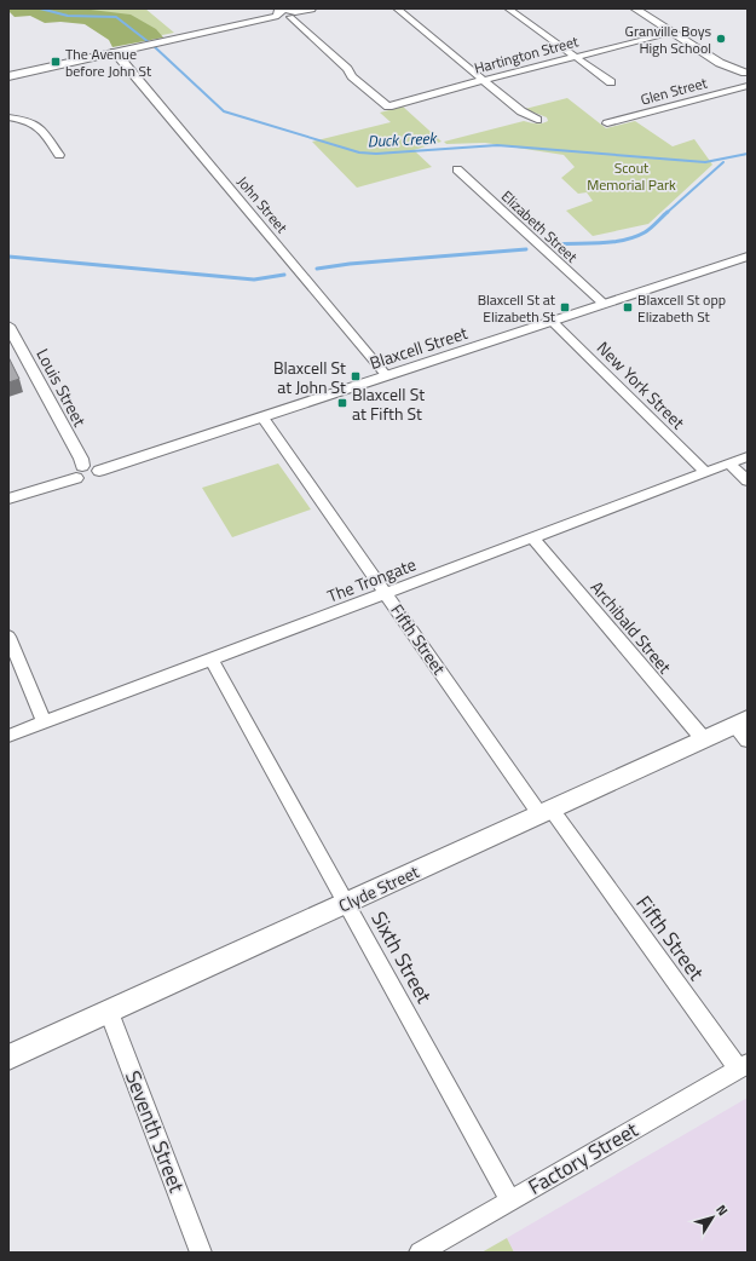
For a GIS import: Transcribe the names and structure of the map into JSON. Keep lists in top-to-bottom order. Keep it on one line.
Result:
{"streets":{"main road":["Clyde Street"],"street":["Hartington Street","Glen Street","John Street","Elizabeth Street","Blaxcell Street","New York Street","Louis Street","The Trongate","Archibald Street","Fifth Street","Sixth Street","Seventh Street","Factory Street"]},"crossings":[["John Street","Blaxcell Street"],["Elizabeth Street","Blaxcell Street"],["Blaxcell Street","New York Street"],["Blaxcell Street","Louis Street"],["Blaxcell Street","Fifth Street"],["New York Street","The Trongate"],["The Trongate","Archibald Street"],["The Trongate","Fifth Street"],["The Trongate","Sixth Street"],["Archibald Street","Clyde Street"],["Fifth Street","Clyde Street"],["Fifth Street","Factory Street"],["Clyde Street","Sixth Street"],["Clyde Street","Seventh Street"],["Sixth Street","Factory Street"]],"water":["Duck Creek"],"parks":["Scout Memorial Park"],"places":{"other":["Granville Boys High School"],"transit":["The Avenue before John St","Blaxcell St at Elizabeth St","Blaxcell St opp Elizabeth St","Blaxcell St at John St","Blaxcell St at Fifth St"]},"north":"top right"}
